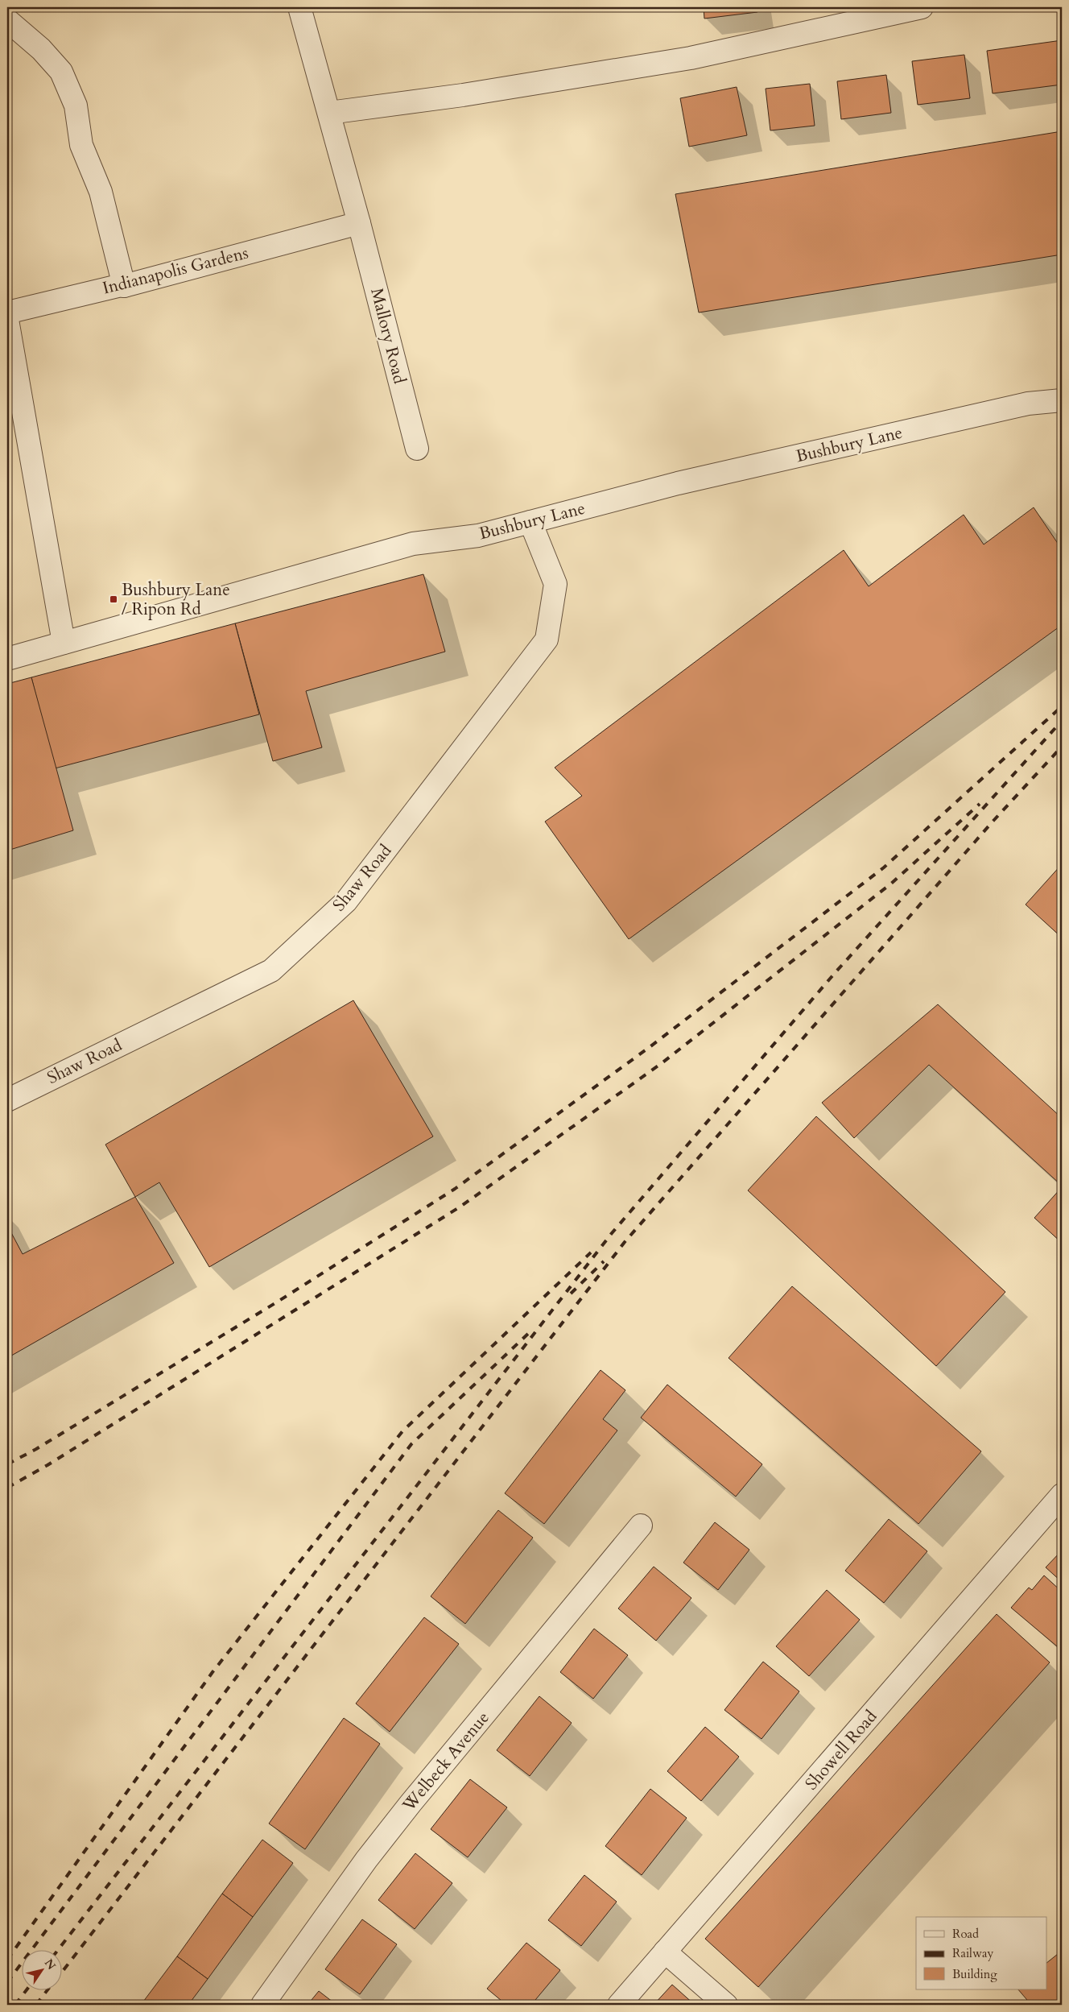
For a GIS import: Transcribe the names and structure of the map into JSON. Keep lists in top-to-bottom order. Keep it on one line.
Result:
{"streets":{"street":["Indianapolis Gardens","Mallory Road","Bushbury Lane","Shaw Road","Showell Road","Welbeck Avenue"]},"crossings":[["Indianapolis Gardens","Mallory Road"],["Bushbury Lane","Shaw Road"]],"places":{"transit":["Bushbury Lane / Ripon Rd"]},"legend":["Road","Railway","Building"],"north":"top right"}
